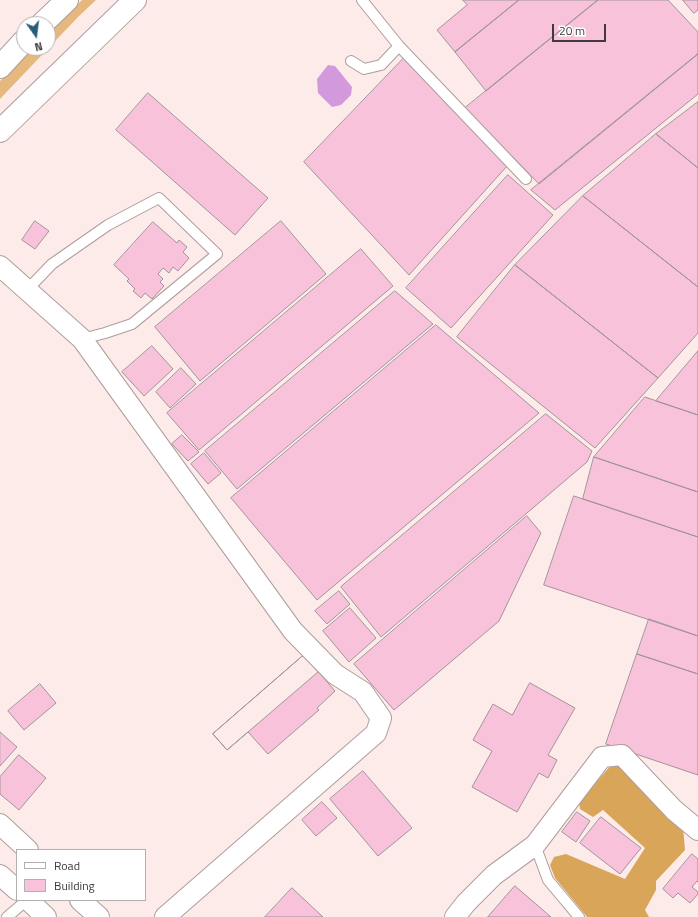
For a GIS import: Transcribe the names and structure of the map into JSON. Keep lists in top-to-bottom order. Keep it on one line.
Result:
{"legend":["Road","Building"],"scale_bar":"20 m","north":"bottom"}
